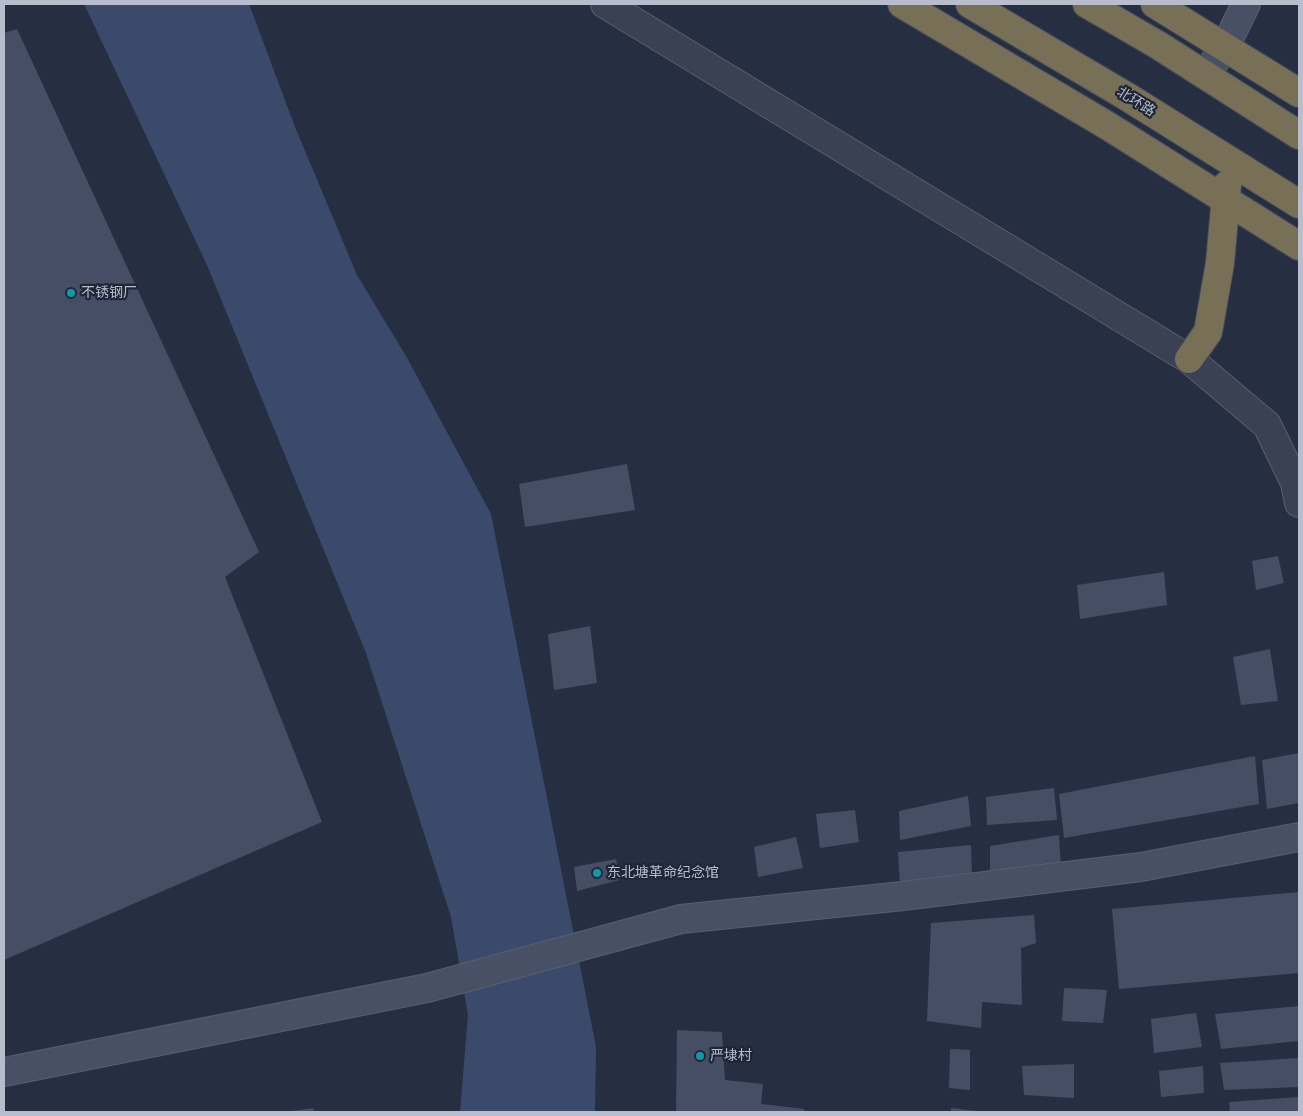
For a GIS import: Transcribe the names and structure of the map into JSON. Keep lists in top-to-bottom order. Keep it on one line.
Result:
{"streets":{"highway":["北环路"]},"places":["不锈钢厂","东北塘革命纪念馆","严埭村"]}
